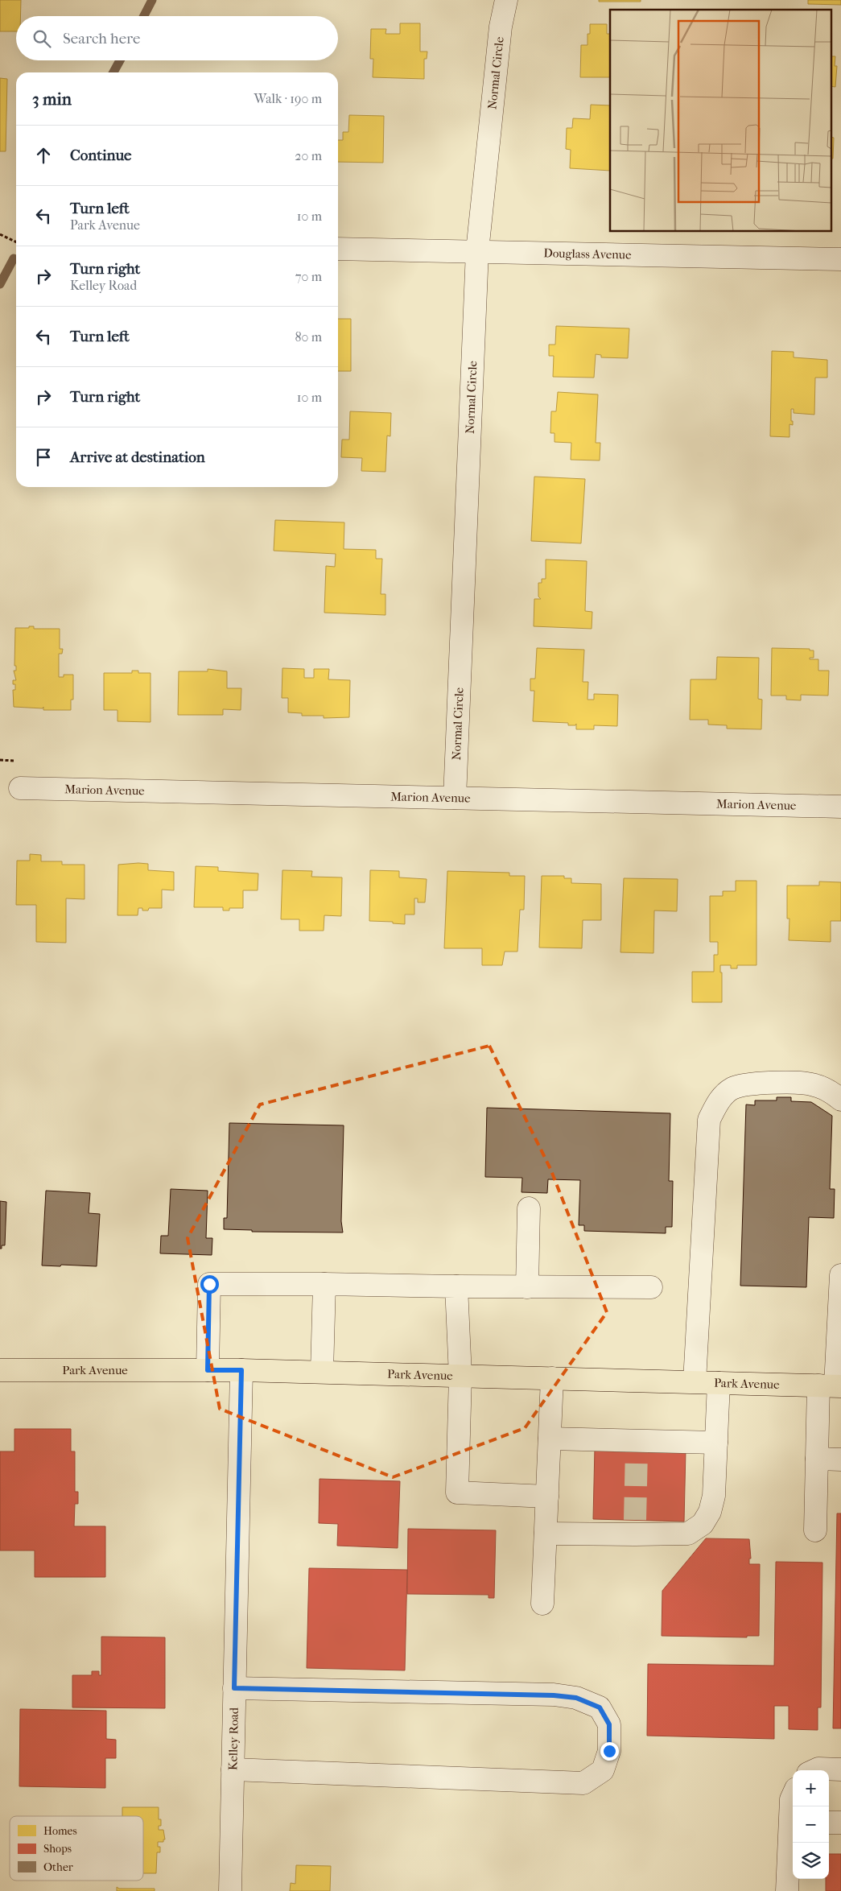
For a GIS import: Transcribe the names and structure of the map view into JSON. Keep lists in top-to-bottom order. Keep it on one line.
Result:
{"streets":{"main road":["Park Avenue"],"street":["Normal Circle","Douglass Avenue","Marion Avenue","Kelley Road"]},"crossings":[["Normal Circle","Douglass Avenue"],["Normal Circle","Marion Avenue"],["Park Avenue","Kelley Road"]],"legend":["Homes","Shops","Other"],"page":{"search":"Search here","heading":["3 min","Walk · 190 m"],"list":[["Continue","20 m"],["Turn left","Park Avenue","10 m"],["Turn right","Kelley Road","70 m"],["Turn left","80 m"],["Turn right","10 m"],"Arrive at destination"],"map_buttons":["+","−"]}}
